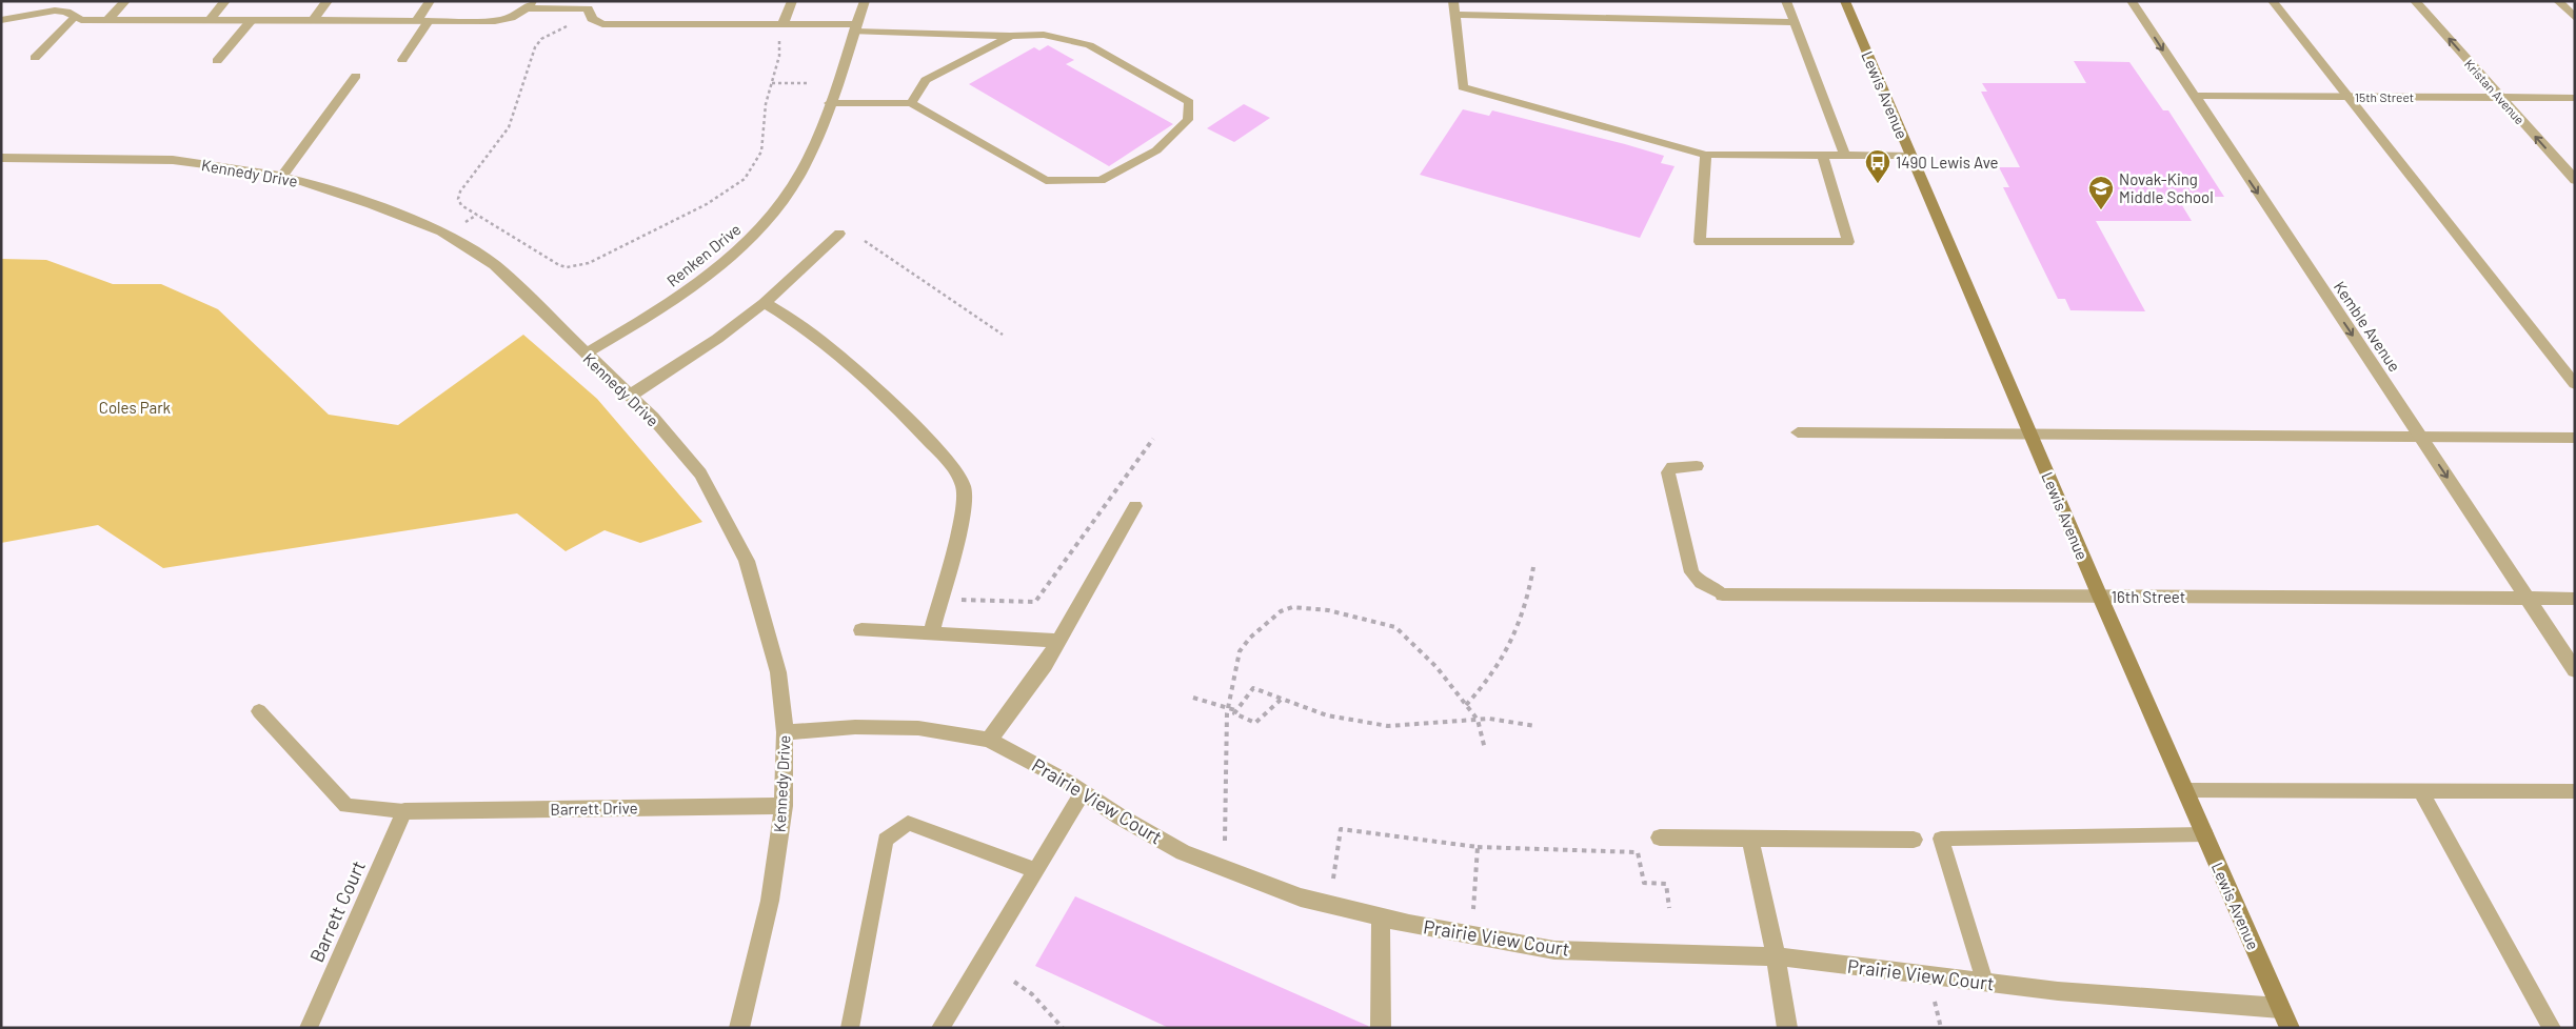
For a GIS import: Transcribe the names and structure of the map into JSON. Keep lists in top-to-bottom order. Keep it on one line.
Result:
{"streets":{"main road":["Lewis Avenue"],"street":["Kristan Avenue","15th Street","Kennedy Drive","Renken Drive","Kemble Avenue","16th Street","Prairie View Court","Barrett Drive"],"lane":["Barrett Court"]},"crossings":[["Kristan Avenue","15th Street"],["Lewis Avenue","16th Street"],["Lewis Avenue","Prairie View Court"],["15th Street","Kemble Avenue"],["Kennedy Drive","Renken Drive"],["Kennedy Drive","Prairie View Court"],["Kennedy Drive","Barrett Drive"],["Kemble Avenue","16th Street"],["Barrett Drive","Barrett Court"]],"one_way":["Kristan Avenue","Kemble Avenue"],"parks":["Coles Park"],"places":{"bus stop":["1490 Lewis Ave"],"school or university":["Novak-King Middle School"]}}
